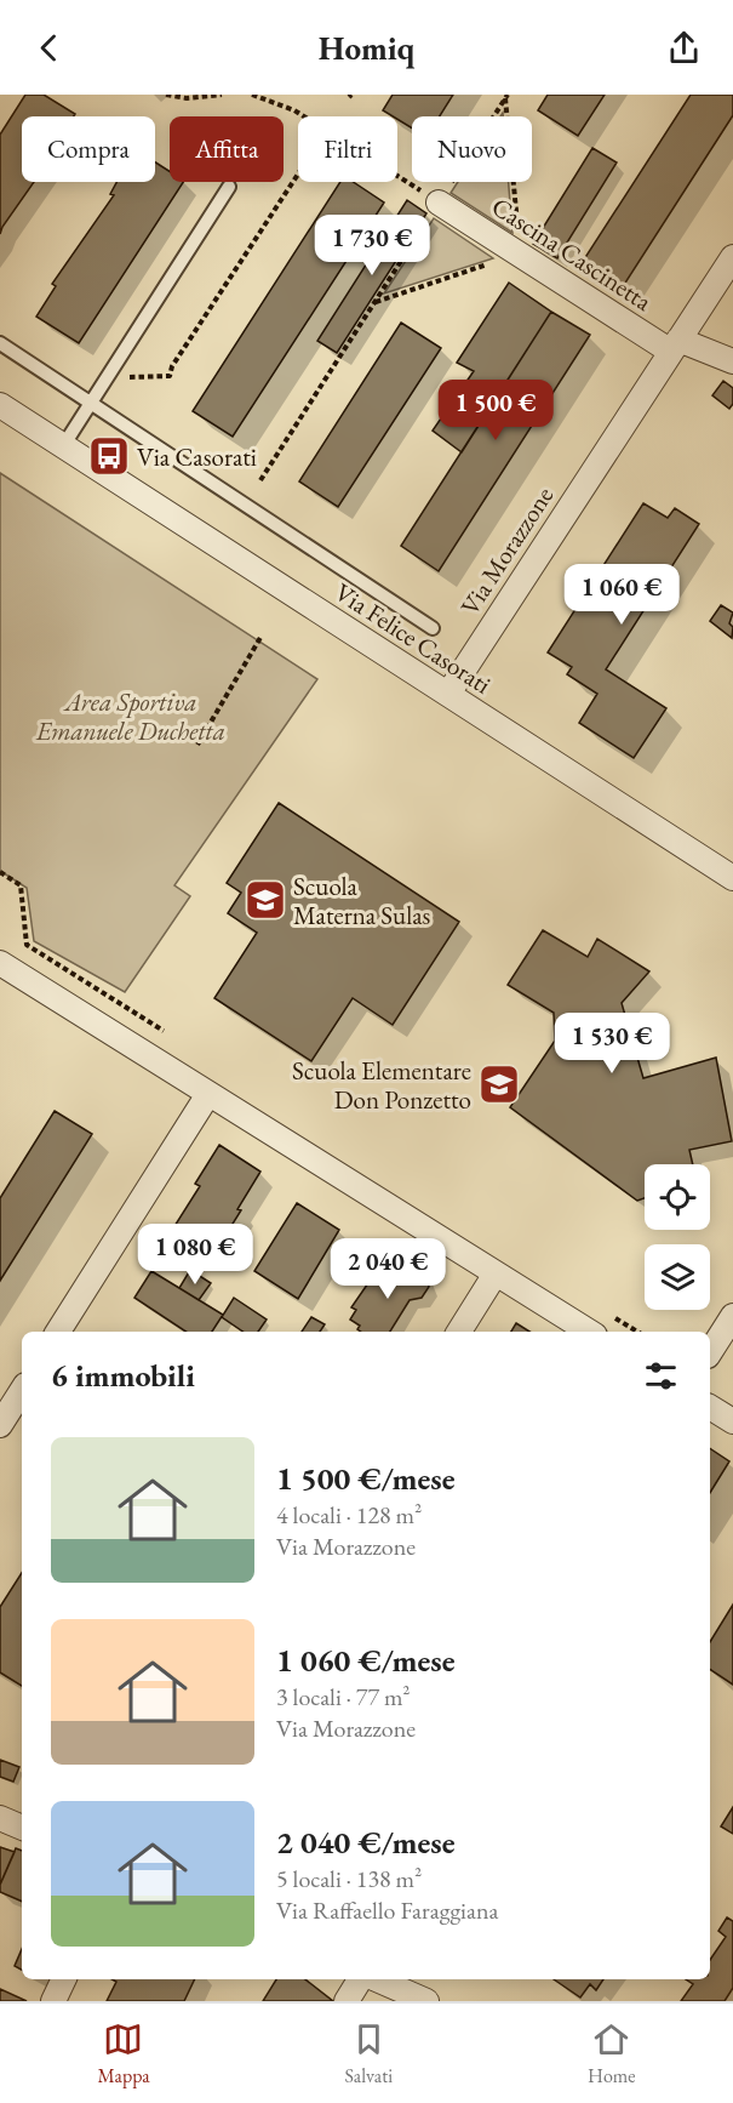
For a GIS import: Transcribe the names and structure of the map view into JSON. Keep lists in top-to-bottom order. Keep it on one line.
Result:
{"streets":{"street":["Cascina Cascinetta","Via Morazzone","Via Felice Casorati"]},"crossings":[["Cascina Cascinetta","Via Morazzone"],["Via Morazzone","Via Felice Casorati"]],"parks":["Area Sportiva Emanuele Duchetta"],"places":{"bus stop":["Via Casorati"],"school or university":["Scuola Materna Sulas","Scuola Elementare Don Ponzetto"]},"page":{"header":"Homiq","chip":["Compra","Affitta","Filtri","Nuovo"],"price":["1 730 €","1 500 €","1 060 €","1 530 €","1 080 €","2 040 €"],"heading":"6 immobili","list":[{"name":"1 500 €/mese","note":"4 locali · 128 m² · Via Morazzone"},{"name":"1 060 €/mese","note":"3 locali · 77 m² · Via Morazzone"},{"name":"2 040 €/mese","note":"5 locali · 138 m² · Via Raffaello Faraggiana"}],"tabs":["Mappa","Salvati","Home"]}}
